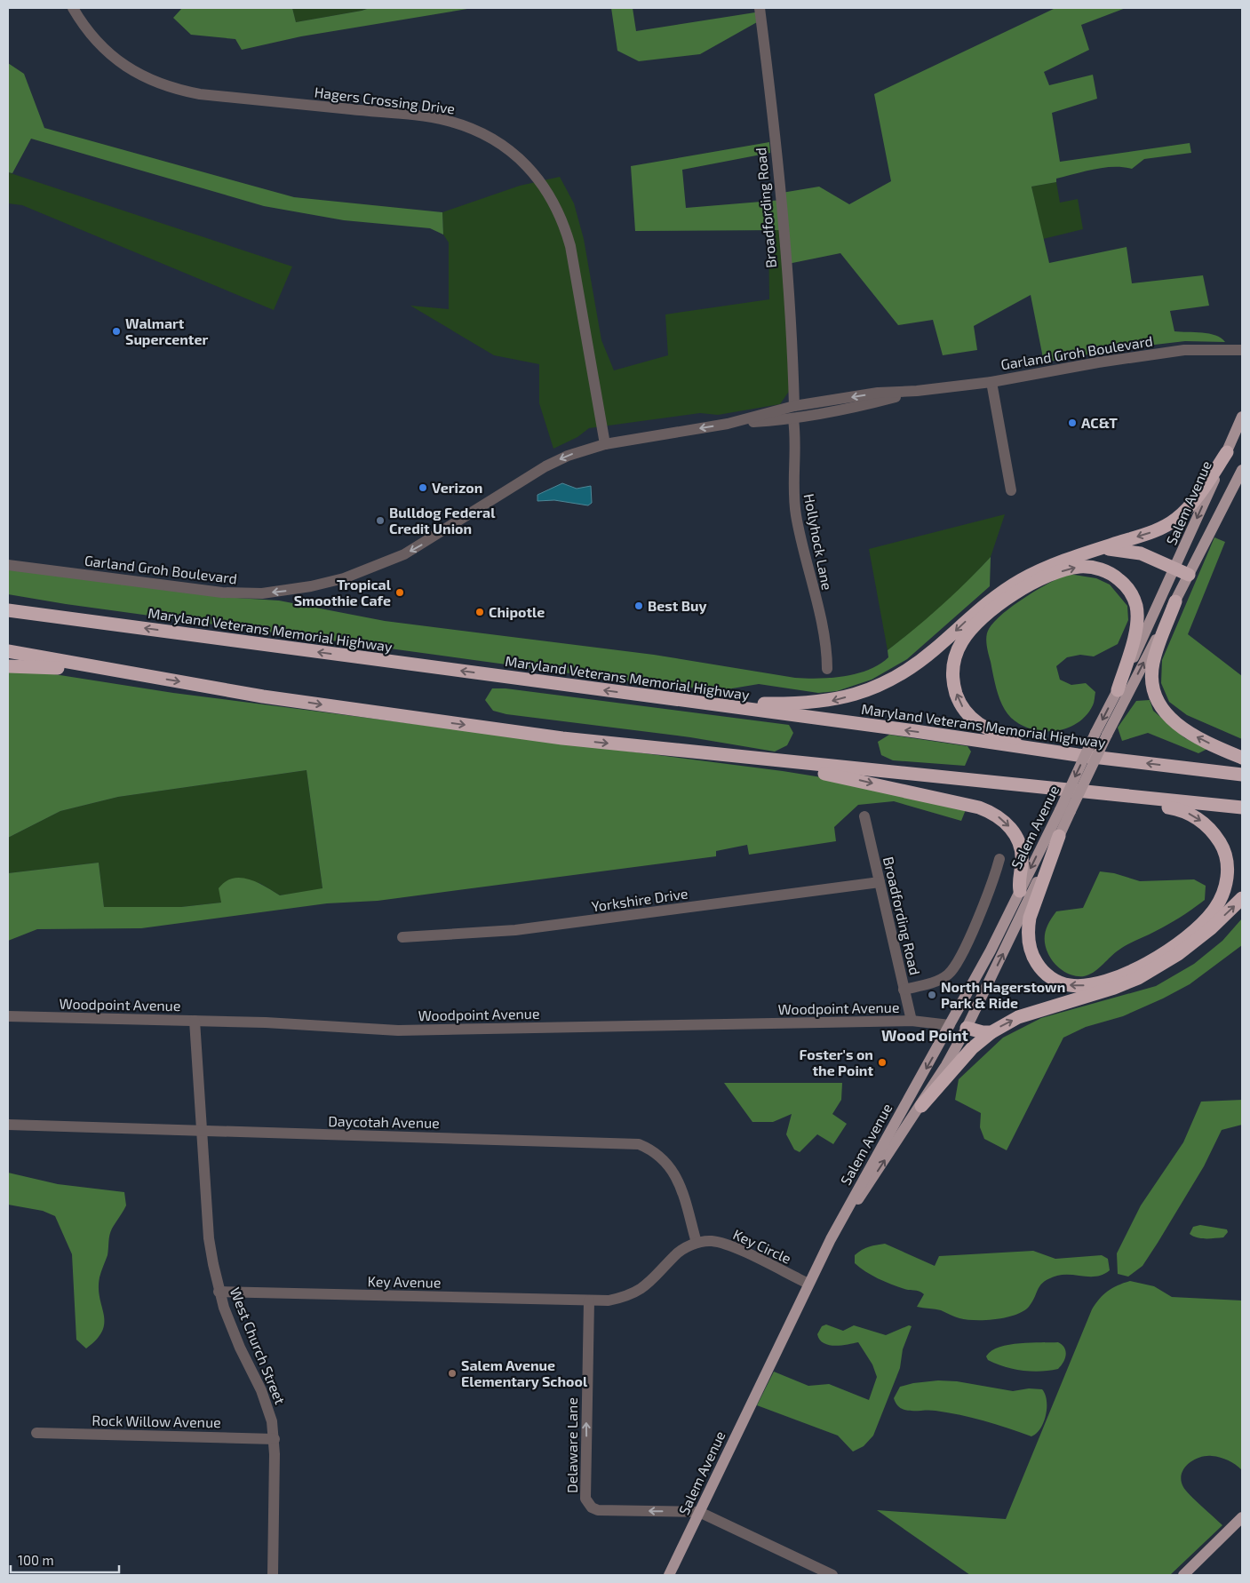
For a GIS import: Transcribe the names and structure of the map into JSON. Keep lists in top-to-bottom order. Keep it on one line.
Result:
{"streets":{"highway":["Maryland Veterans Memorial Highway"],"main road":["Salem Avenue"],"street":["Hagers Crossing Drive","Broadfording Road","Garland Groh Boulevard","Hollyhock Lane","Yorkshire Drive","Woodpoint Avenue","Daycotah Avenue","Key Circle","Key Avenue","West Church Street","Rock Willow Avenue","Delaware Lane"]},"crossings":[["Hagers Crossing Drive","Garland Groh Boulevard"],["Broadfording Road","Garland Groh Boulevard"],["Broadfording Road","Yorkshire Drive"],["Broadfording Road","Woodpoint Avenue"],["Garland Groh Boulevard","Hollyhock Lane"],["Salem Avenue","Woodpoint Avenue"],["Salem Avenue","Key Circle"],["Salem Avenue","Delaware Lane"],["Woodpoint Avenue","West Church Street"],["Daycotah Avenue","Key Circle"],["Daycotah Avenue","West Church Street"],["Key Circle","Key Avenue"],["Key Circle","Delaware Lane"],["Key Avenue","West Church Street"],["Key Avenue","Delaware Lane"],["West Church Street","Rock Willow Avenue"]],"one_way":["Garland Groh Boulevard"],"districts":["Wood Point"],"places":["Walmart Supercenter","AC&T","Verizon","Bulldog Federal Credit Union","Tropical Smoothie Cafe","Best Buy","Chipotle","North Hagerstown Park & Ride","Foster's on the Point","Salem Avenue Elementary School"],"scale_bar":"100 m"}
